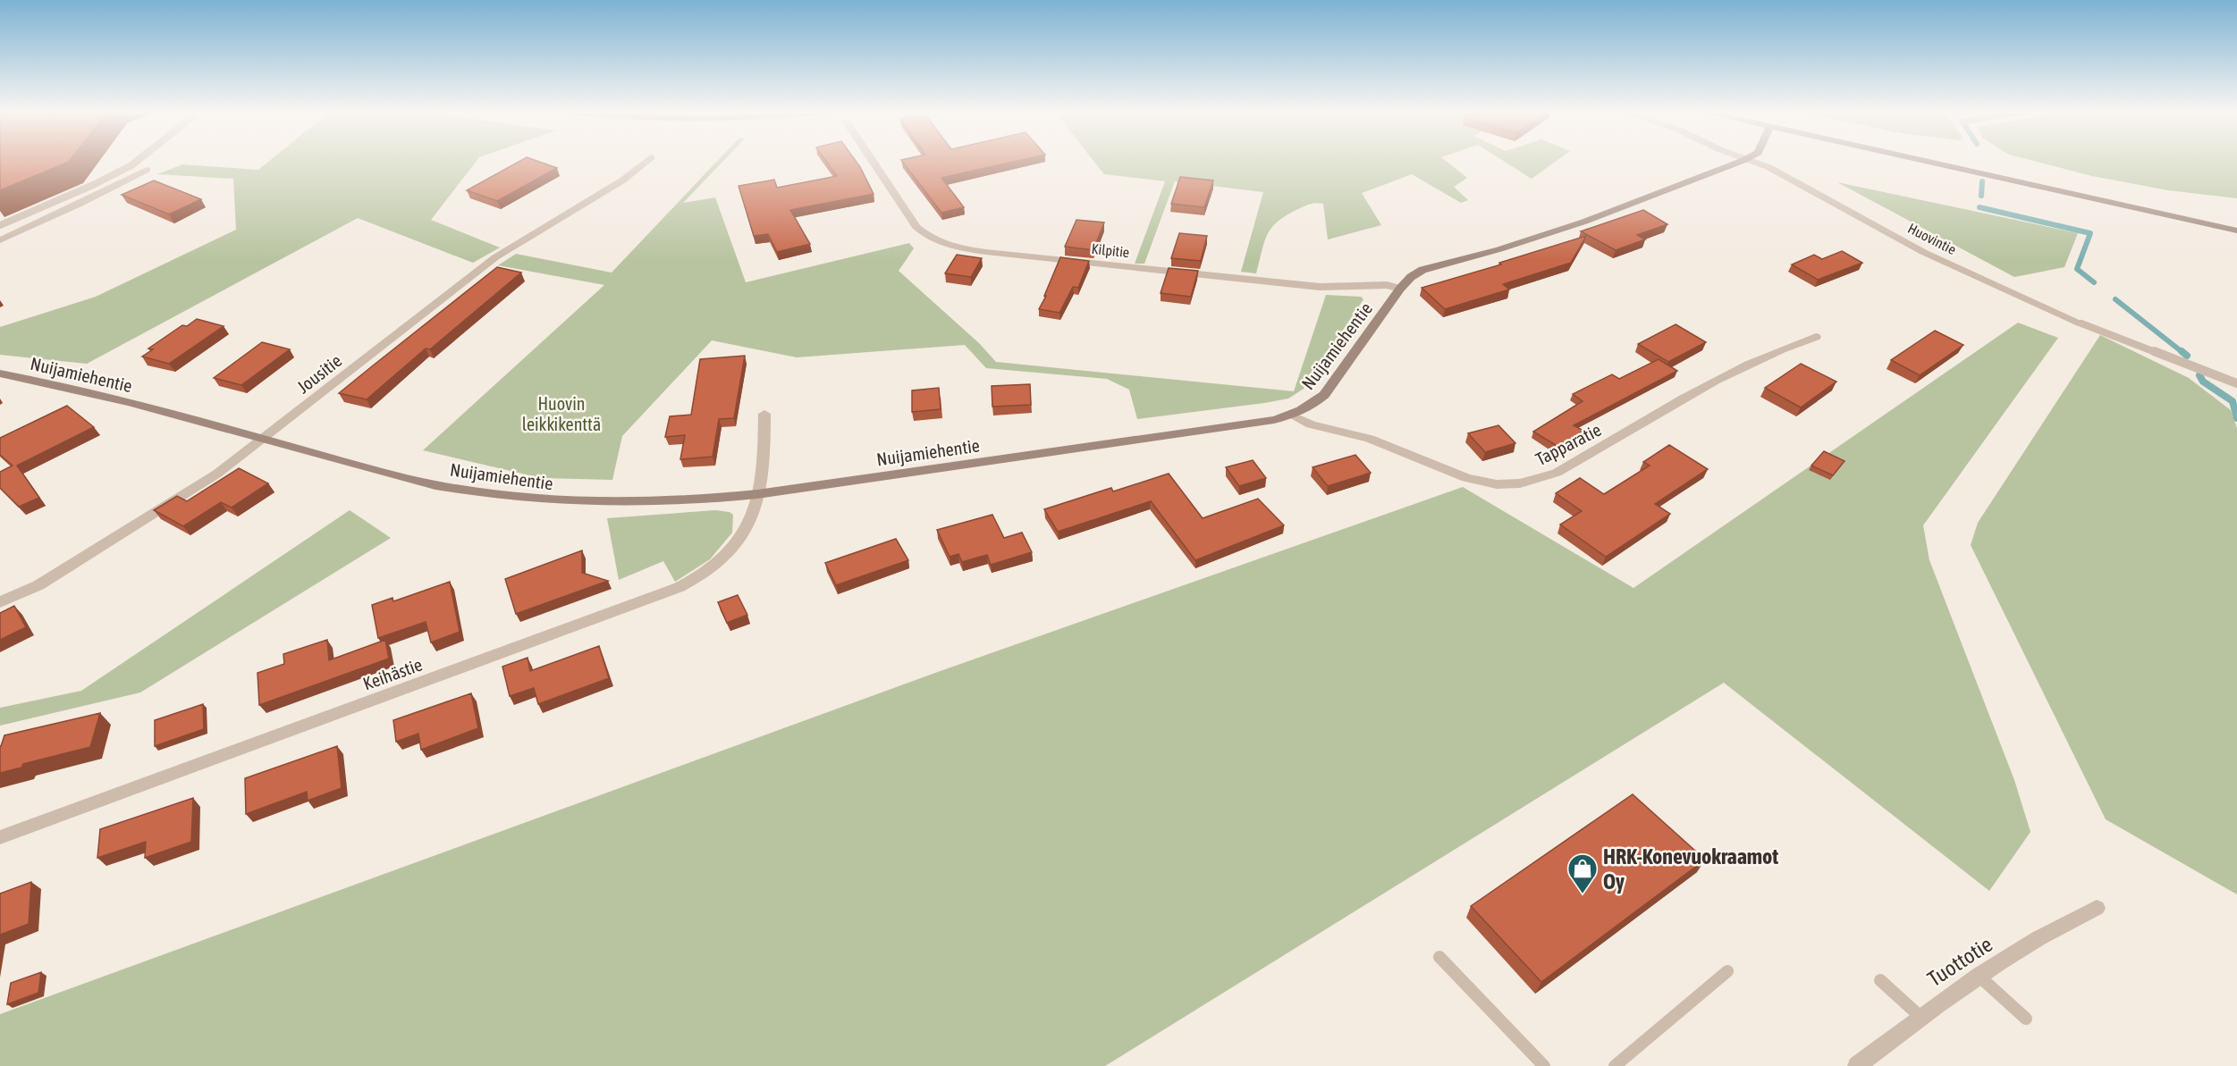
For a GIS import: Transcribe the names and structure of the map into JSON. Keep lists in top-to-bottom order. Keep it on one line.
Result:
{"streets":{"street":["Huovintie","Kilpitie","Nuijamiehentie","Jousitie","Tapparatie","Keihästie","Tuottotie"]},"crossings":[["Kilpitie","Nuijamiehentie"],["Nuijamiehentie","Jousitie"],["Nuijamiehentie","Tapparatie"],["Nuijamiehentie","Keihästie"]],"parks":["Huovin leikkikenttä"],"places":{"shop":["HRK-Konevuokraamot Oy"]}}
